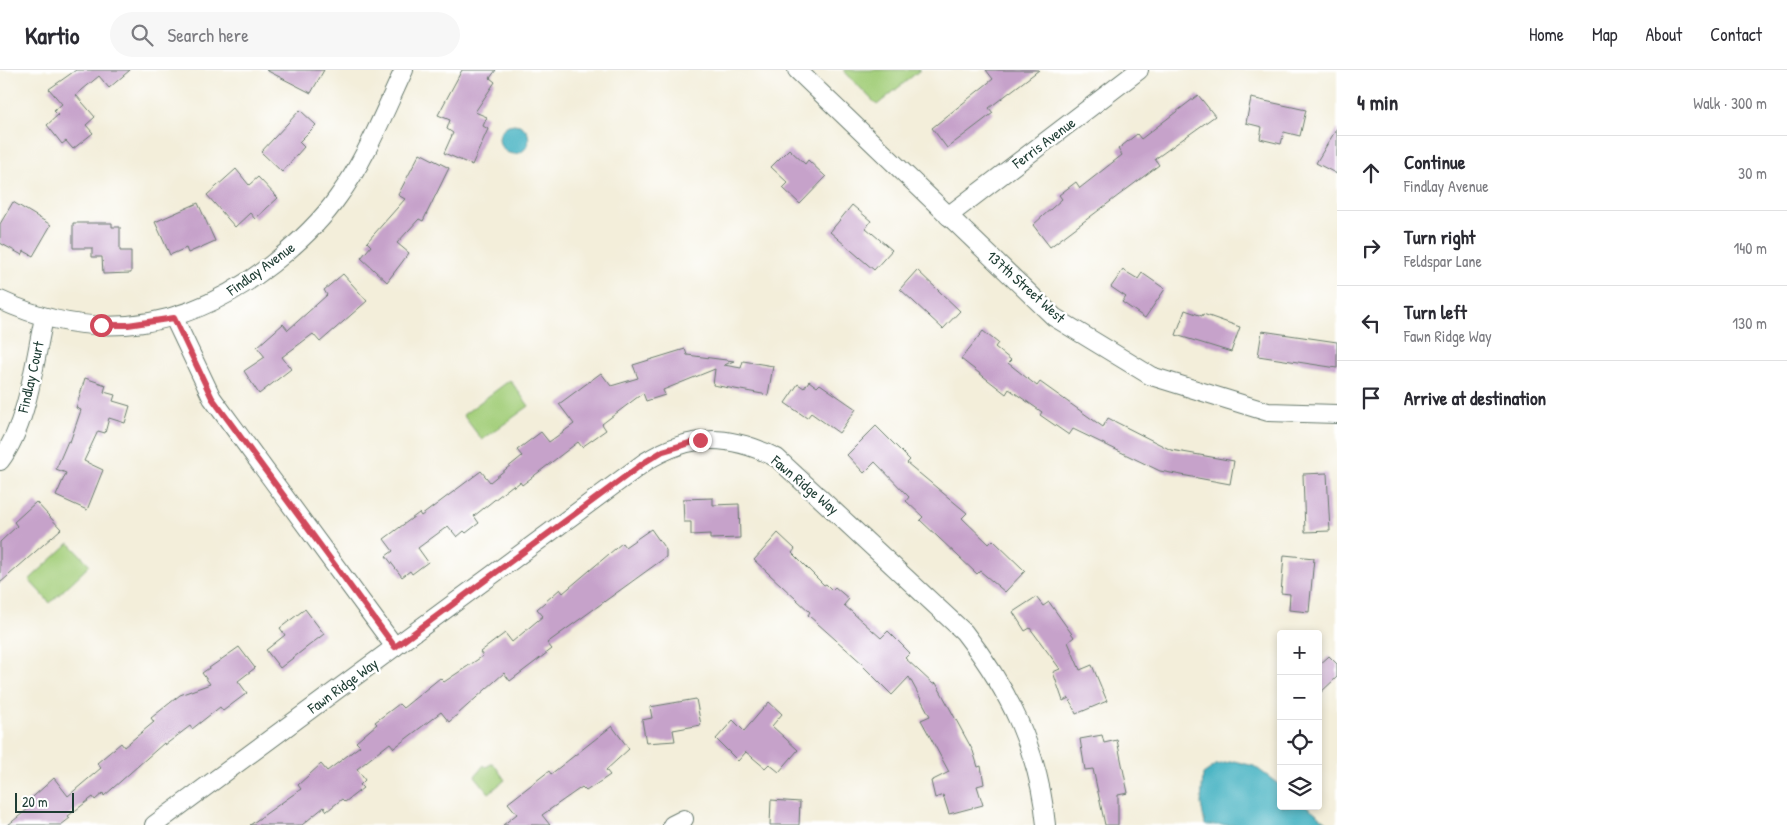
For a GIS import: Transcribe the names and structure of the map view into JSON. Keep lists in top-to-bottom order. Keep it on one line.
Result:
{"streets":{"street":["Ferris Avenue","Findlay Avenue","137th Street West","Findlay Court","Fawn Ridge Way"]},"crossings":[["Ferris Avenue","137th Street West"],["Findlay Avenue","Findlay Court"]],"scale_bar":"20 m","page":{"header":"Kartio","search":"Search here","nav":["Home","Map","About","Contact"],"heading":["4 min","Walk · 300 m"],"list":[["Continue","Findlay Avenue","30 m"],["Turn right","Feldspar Lane","140 m"],["Turn left","Fawn Ridge Way","130 m"],"Arrive at destination"],"map_buttons":["+","−"],"scale":"20 m"}}
